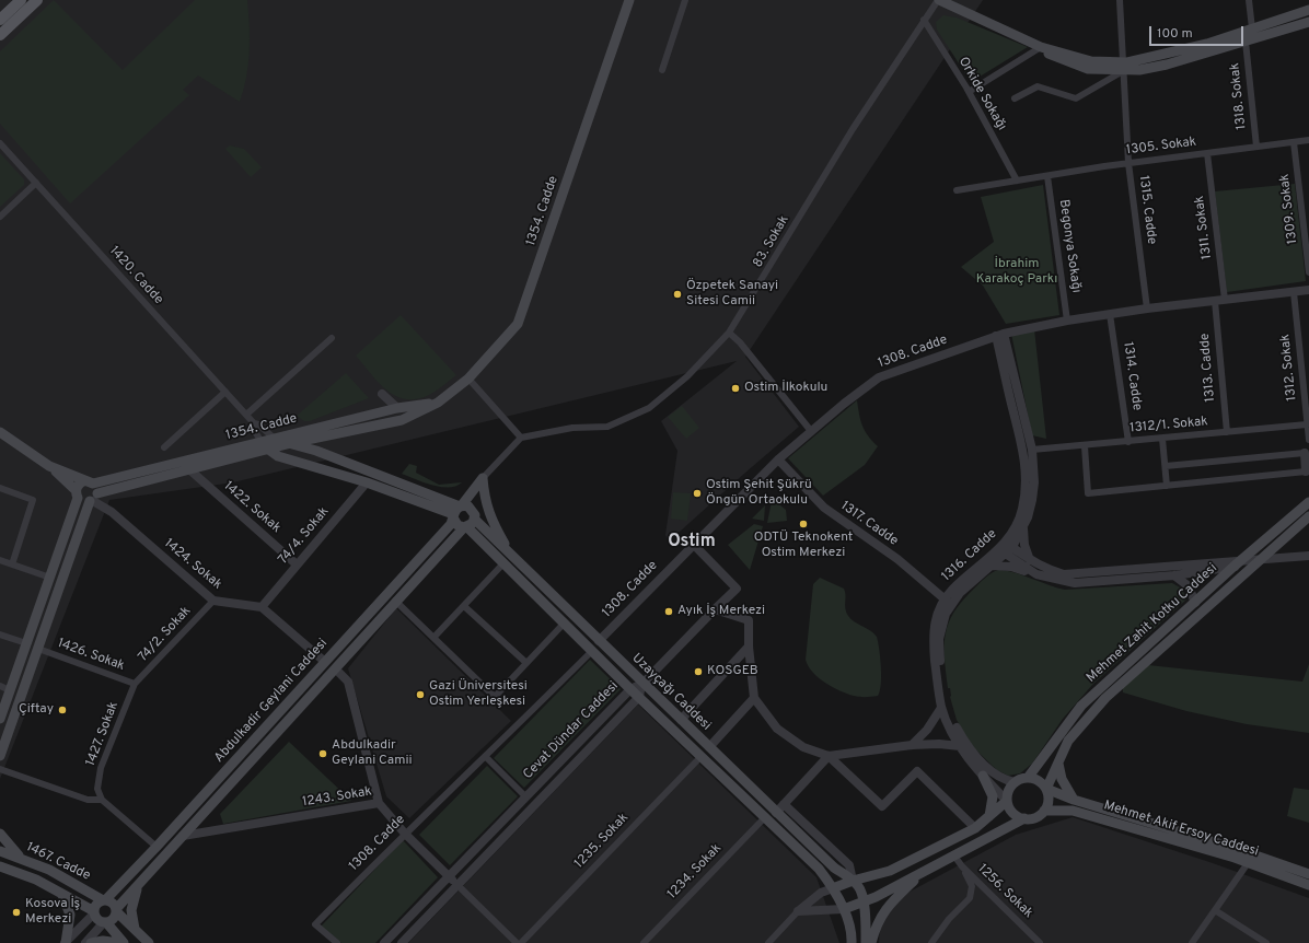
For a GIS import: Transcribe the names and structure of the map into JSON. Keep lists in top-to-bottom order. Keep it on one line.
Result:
{"streets":{"main road":["1354. Cadde","Mehmet Zahit Kotku Caddesi","Uzayçağı Caddesi","Abdulkadir Geylani Caddesi","Mehmet Akif Ersoy Caddesi","1467. Cadde"],"street":["Orkide Sokağı","1318. Sokak","1305. Sokak","1309. Sokak","1315. Cadde","1311. Sokak","83. Sokak","Begonya Sokağı","1420. Cadde","1308. Cadde","1313. Cadde","1312. Sokak","1314. Cadde","1312/1. Sokak","1422. Sokak","1317. Cadde","74/4. Sokak","1316. Cadde","1424. Sokak","74/2. Sokak","1426. Sokak","Cevat Dündar Caddesi","1427. Sokak","1243. Sokak","1235. Sokak","1234. Sokak","1256. Sokak"]},"crossings":[["Orkide Sokağı","1305. Sokak"],["Orkide Sokağı","83. Sokak"],["1318. Sokak","1305. Sokak"],["1305. Sokak","1309. Sokak"],["1305. Sokak","1315. Cadde"],["1305. Sokak","1311. Sokak"],["1305. Sokak","Begonya Sokağı"],["1315. Cadde","1308. Cadde"],["1354. Cadde","1420. Cadde"],["1354. Cadde","1422. Sokak"],["1354. Cadde","1424. Sokak"],["1311. Sokak","1308. Cadde"],["Begonya Sokağı","1308. Cadde"],["1308. Cadde","1313. Cadde"],["1308. Cadde","1312. Sokak"],["1308. Cadde","1314. Cadde"],["1308. Cadde","1317. Cadde"],["1308. Cadde","1316. Cadde"],["1308. Cadde","Uzayçağı Caddesi"],["1308. Cadde","1243. Sokak"],["1313. Cadde","1312/1. Sokak"],["1312. Sokak","1312/1. Sokak"],["1314. Cadde","1312/1. Sokak"],["1312/1. Sokak","1316. Cadde"],["1422. Sokak","74/4. Sokak"],["1317. Cadde","1316. Cadde"],["74/4. Sokak","1424. Sokak"],["1316. Cadde","Mehmet Zahit Kotku Caddesi"],["1316. Cadde","Mehmet Akif Ersoy Caddesi"],["1424. Sokak","74/2. Sokak"],["Mehmet Zahit Kotku Caddesi","Mehmet Akif Ersoy Caddesi"],["74/2. Sokak","1426. Sokak"],["74/2. Sokak","1427. Sokak"],["1426. Sokak","1427. Sokak"],["Uzayçağı Caddesi","Abdulkadir Geylani Caddesi"],["Uzayçağı Caddesi","Cevat Dündar Caddesi"],["Uzayçağı Caddesi","1235. Sokak"],["Uzayçağı Caddesi","1234. Sokak"],["Abdulkadir Geylani Caddesi","1243. Sokak"],["Abdulkadir Geylani Caddesi","1467. Cadde"],["Cevat Dündar Caddesi","1243. Sokak"]],"districts":["Ostim"],"parks":["İbrahim Karakoç Parkı"],"places":["Özpetek Sanayi Sitesi Camii","Ostim İlkokulu","Ostim Şehit Şükrü Öngün Ortaokulu","ODTÜ Teknokent Ostim Merkezi","Ayık İş Merkezi","KOSGEB","Gazi Üniversitesi Ostim Yerleşkesi","Çiftay","Abdulkadir Geylani Camii","Kosova İş Merkezi"],"scale_bar":"100 m"}
